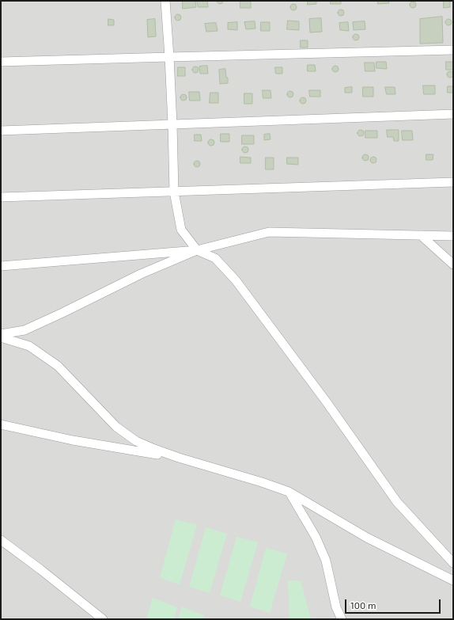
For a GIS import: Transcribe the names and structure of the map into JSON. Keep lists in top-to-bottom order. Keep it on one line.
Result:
{"scale_bar":"100 m"}
